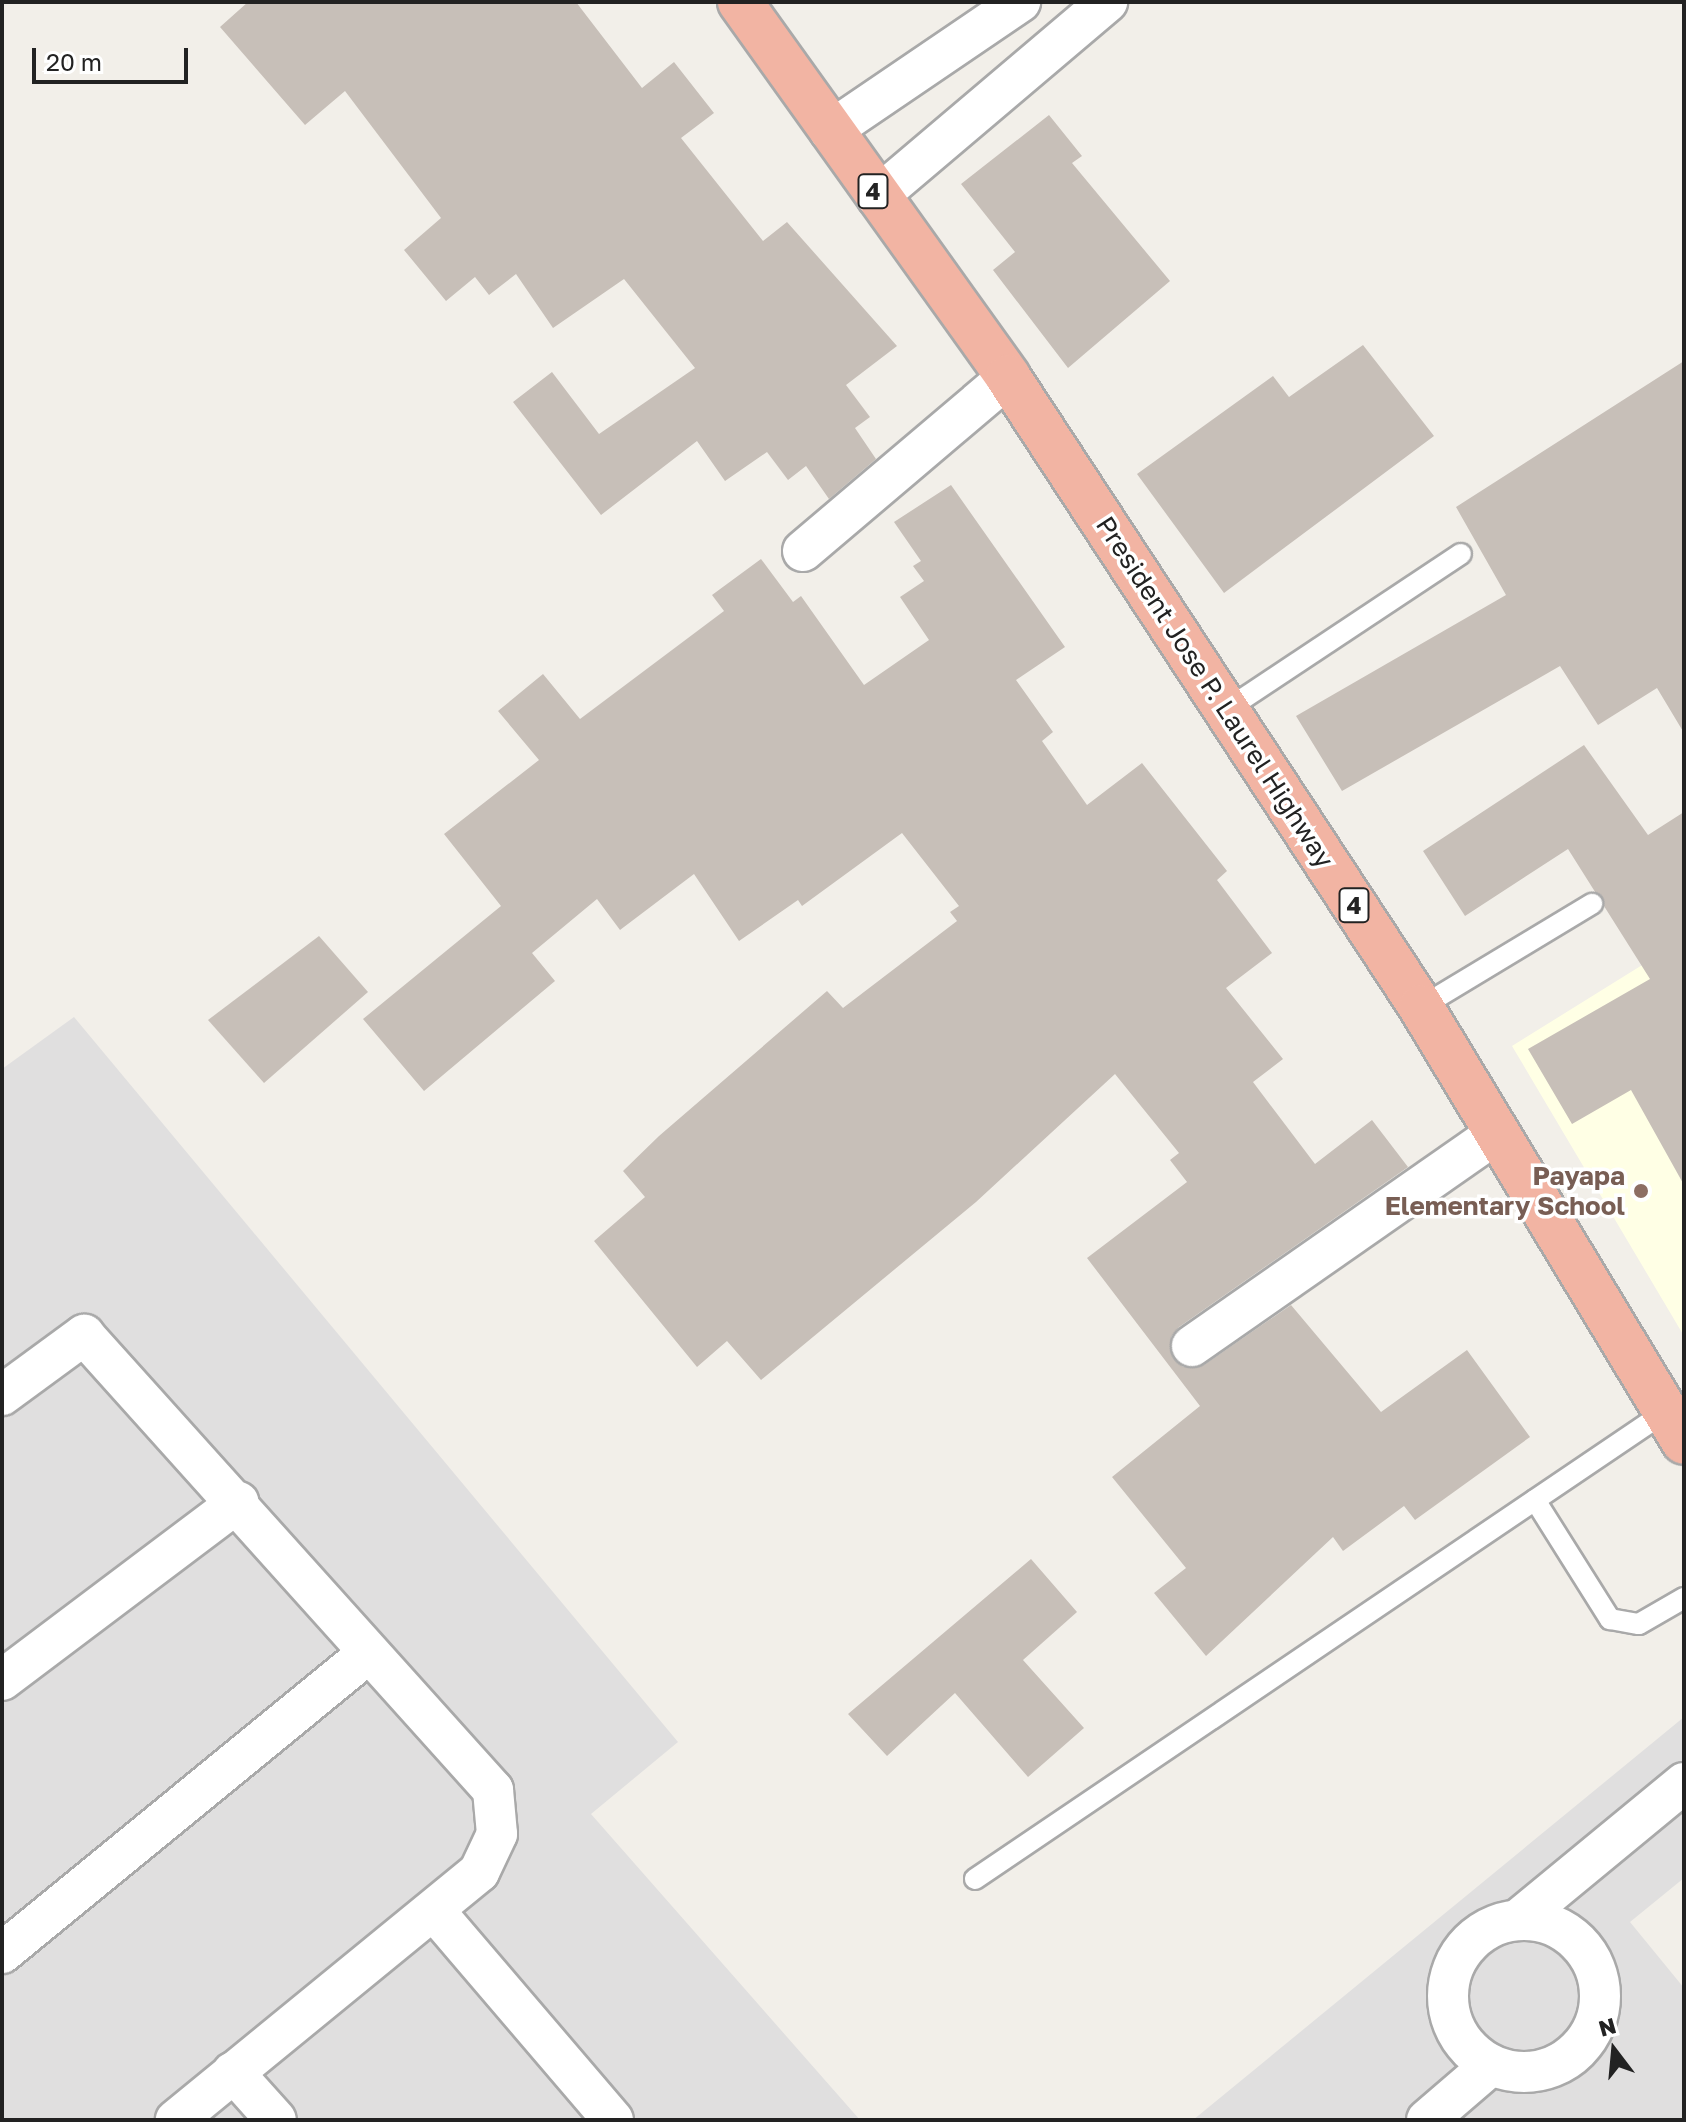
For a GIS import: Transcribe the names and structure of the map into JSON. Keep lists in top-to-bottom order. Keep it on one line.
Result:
{"streets":{"highway":["4","President Jose P. Laurel Highway"]},"places":["Payapa Elementary School"],"scale_bar":"20 m","north":"top"}
